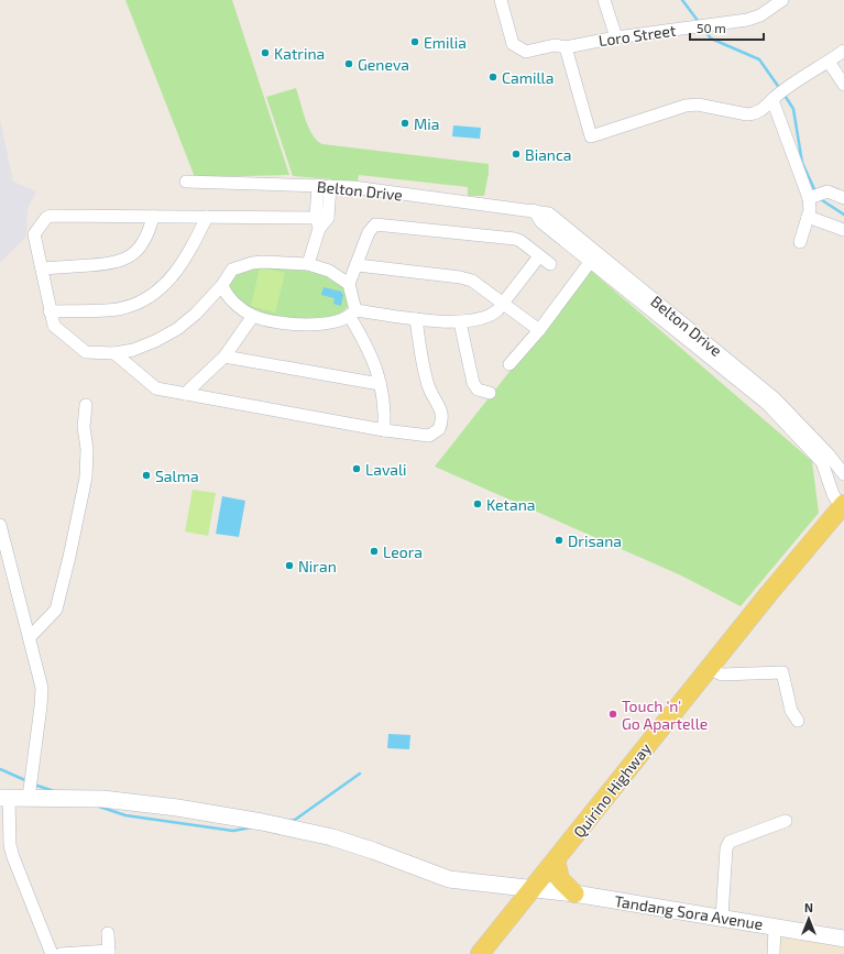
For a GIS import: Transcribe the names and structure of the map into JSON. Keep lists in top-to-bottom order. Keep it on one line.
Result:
{"streets":{"main road":["Quirino Highway","Tandang Sora Avenue"],"street":["Loro Street","Belton Drive"]},"crossings":[["Belton Drive","Quirino Highway"],["Quirino Highway","Tandang Sora Avenue"]],"places":["Emilia","Katrina","Geneva","Camilla","Mia","Bianca","Lavali","Salma","Ketana","Drisana","Leora","Niran","Touch 'n' Go Apartelle"],"scale_bar":"50 m","north":"top"}
